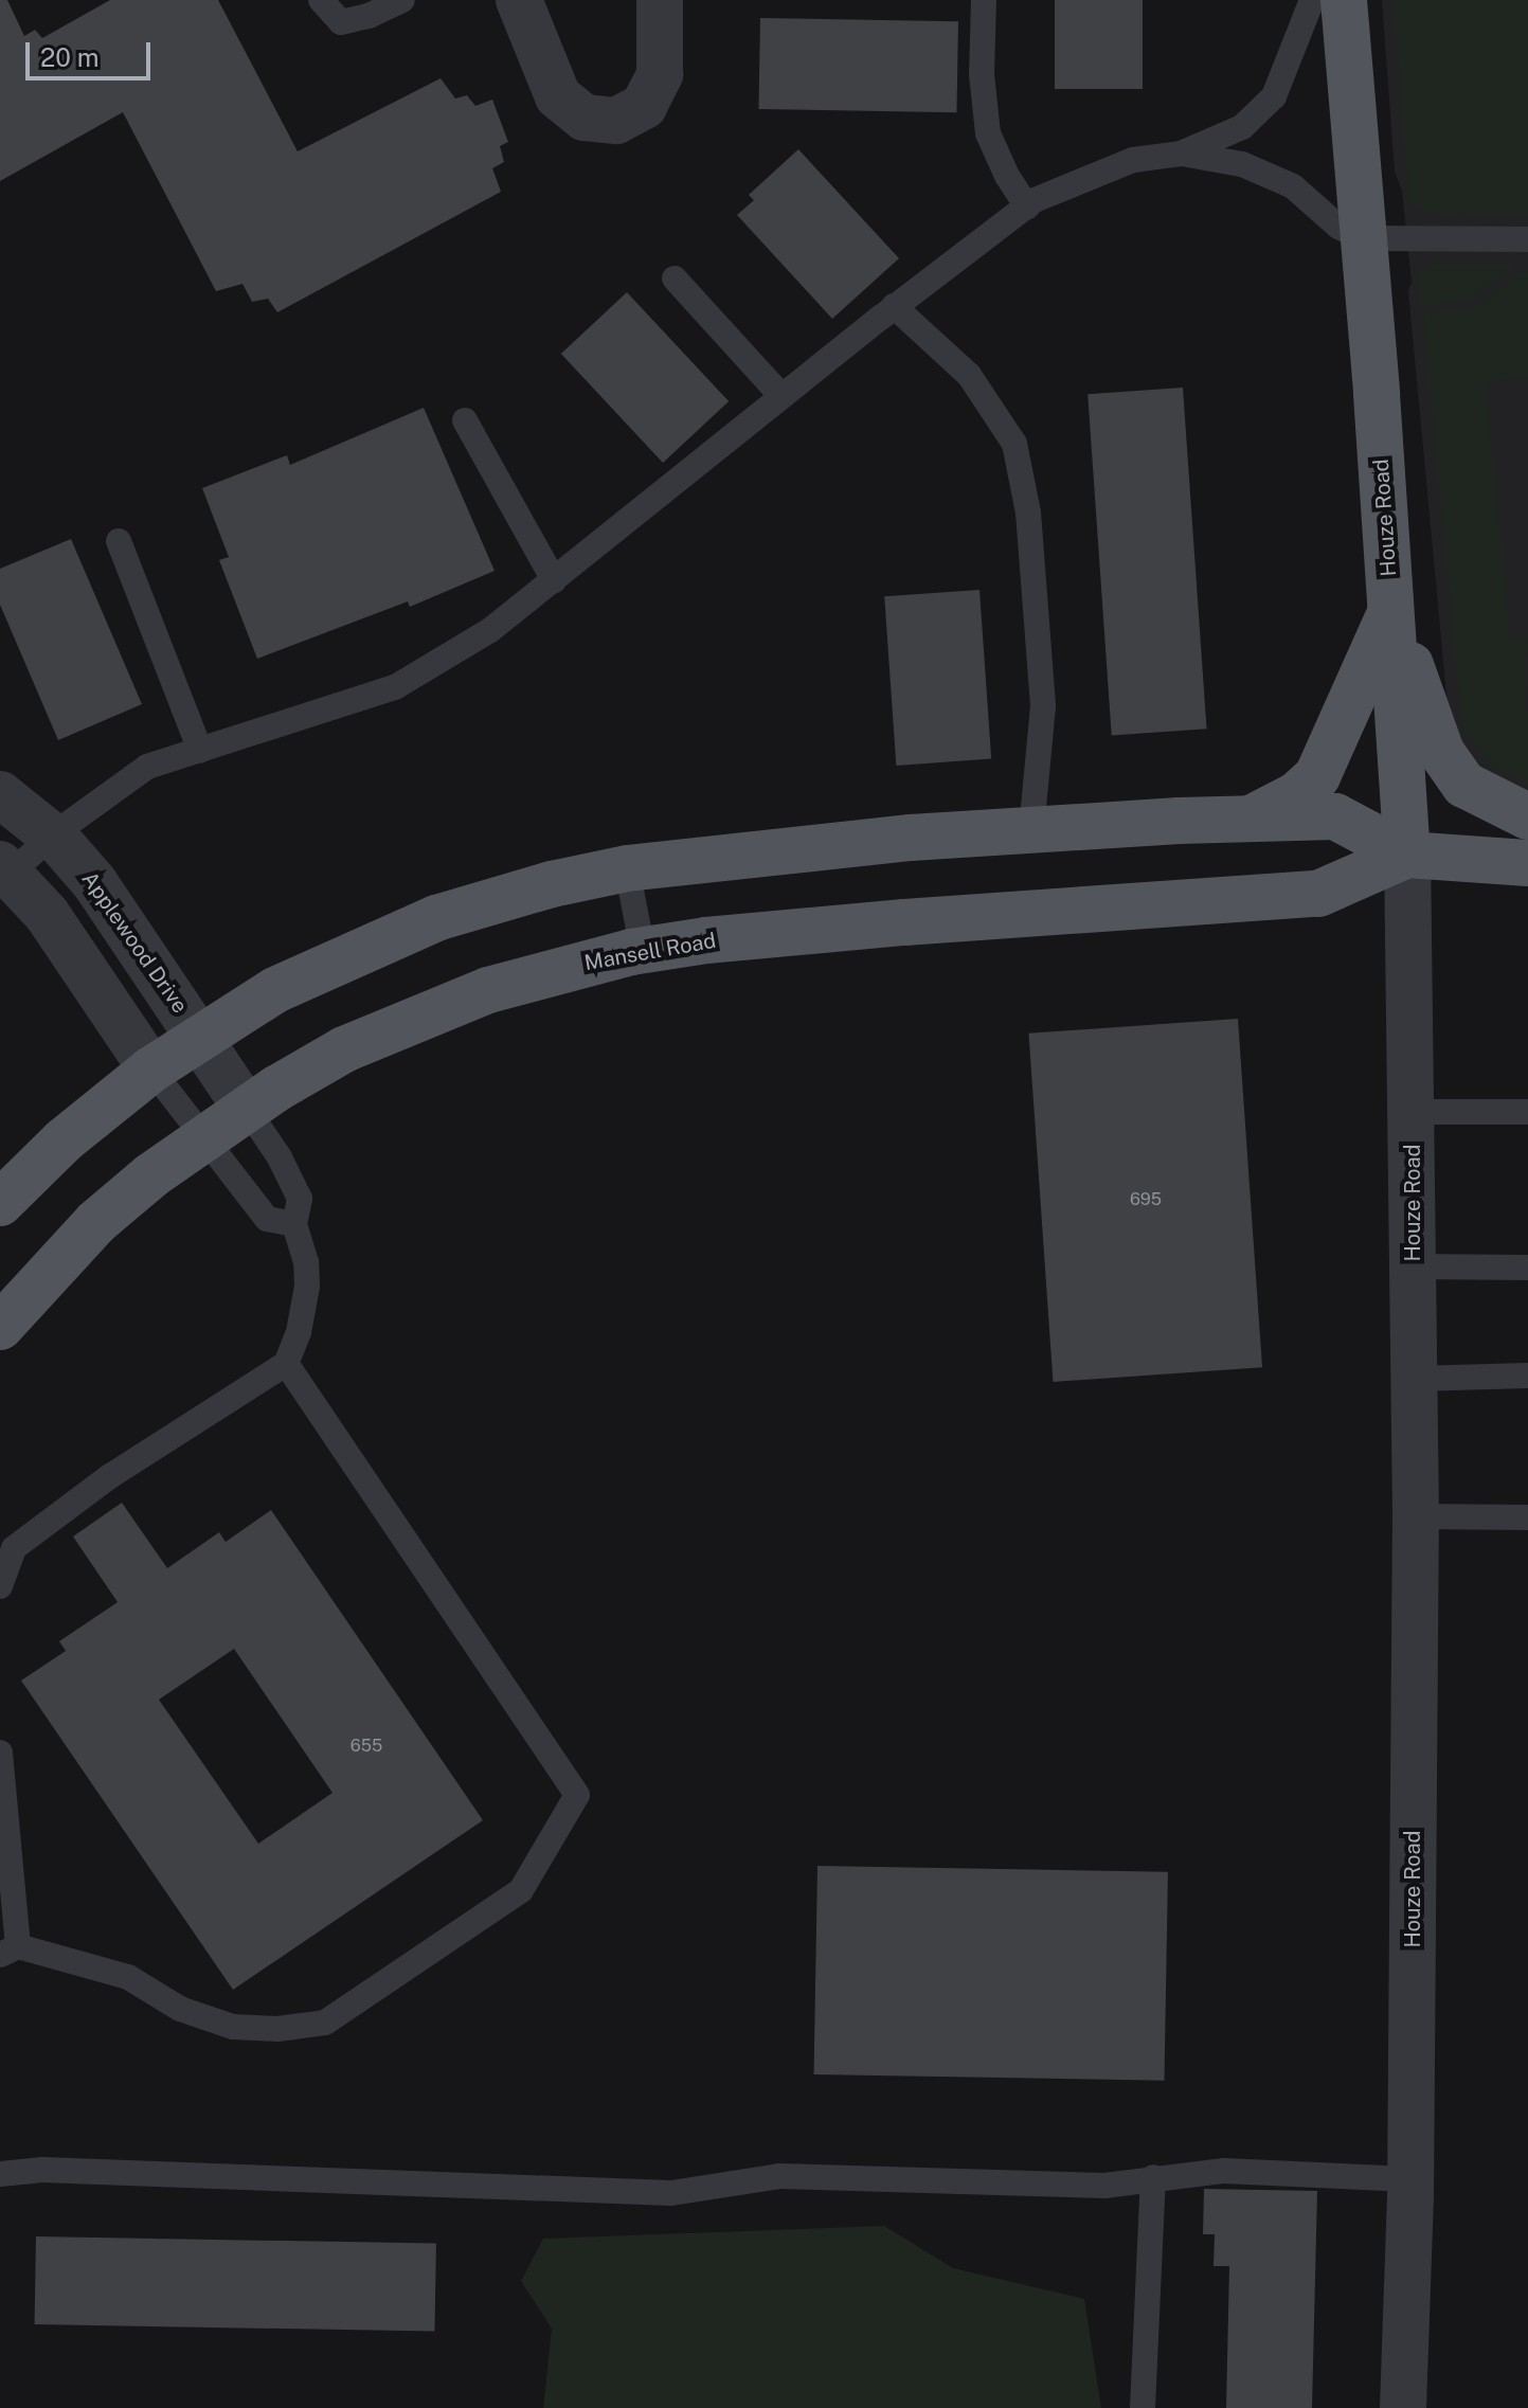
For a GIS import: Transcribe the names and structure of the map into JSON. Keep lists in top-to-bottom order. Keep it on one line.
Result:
{"streets":{"main road":["Houze Road","Mansell Road"],"street":["Applewood Drive"]},"crossings":[["Houze Road","Mansell Road"],["Applewood Drive","Mansell Road"]],"house_numbers":["695","655"],"scale_bar":"20 m"}
